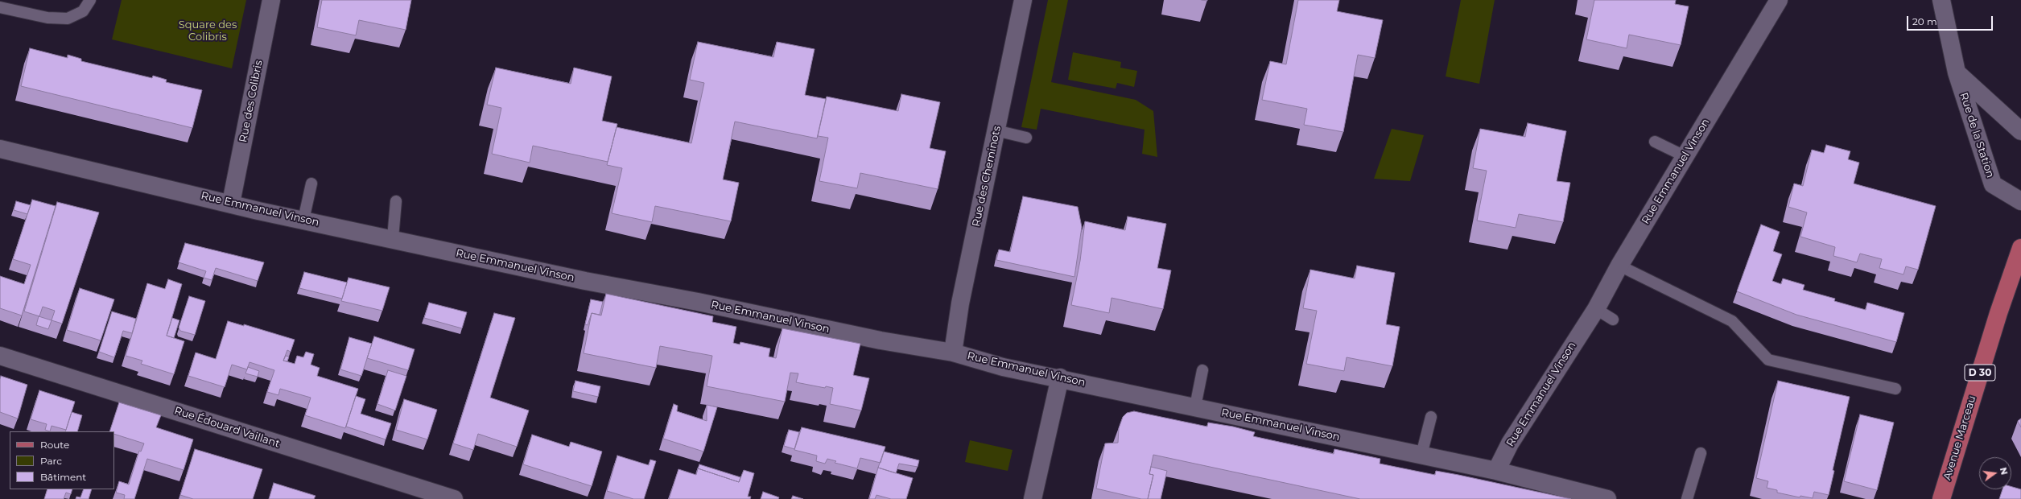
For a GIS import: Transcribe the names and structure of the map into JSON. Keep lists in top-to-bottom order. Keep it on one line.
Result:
{"streets":{"main road":["D 30","Avenue Marceau"],"street":["Rue des Colibris","Rue de la Station","Rue Emmanuel Vinson","Rue des Cheminots","Rue Édouard Vaillant"]},"crossings":[["Rue des Colibris","Rue Emmanuel Vinson"],["Rue Emmanuel Vinson","Rue des Cheminots"]],"parks":["Square des Colibris"],"legend":["Route","Parc","Bâtiment"],"scale_bar":"20 m","north":"right"}
